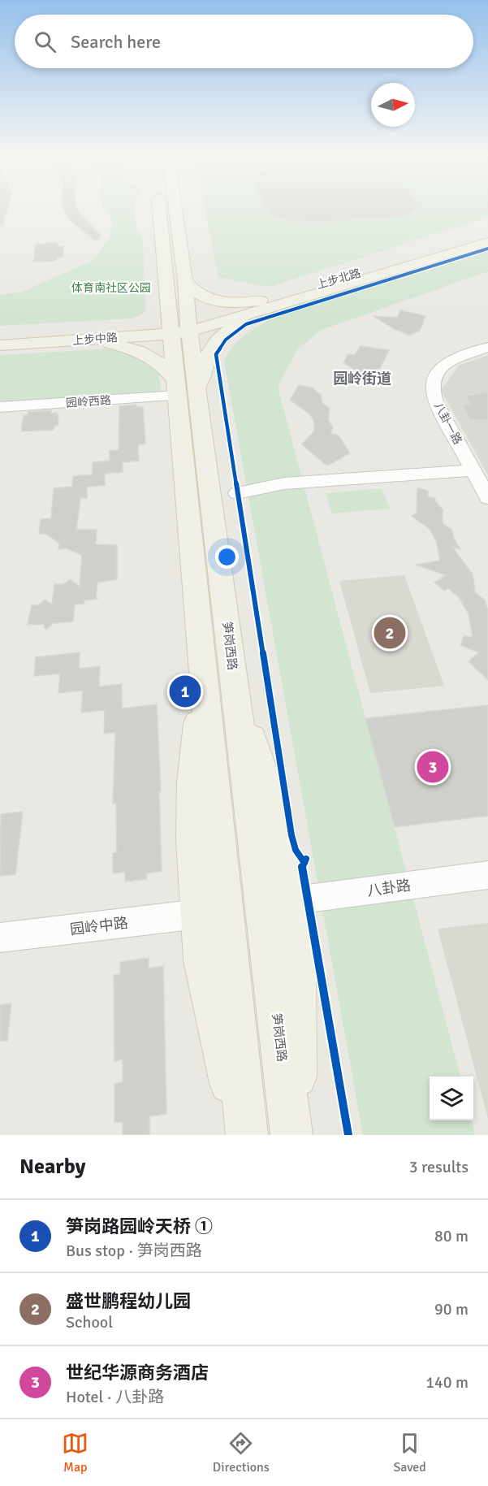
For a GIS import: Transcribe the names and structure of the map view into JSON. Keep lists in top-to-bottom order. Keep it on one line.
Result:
{"streets":{"main road":["上步北路","上步中路","笋岗西路"],"street":["园岭西路","八卦一路","八卦路","园岭中路"]},"crossings":[["上步北路","上步中路"],["上步北路","笋岗西路"],["上步中路","笋岗西路"],["园岭西路","笋岗西路"]],"districts":["园岭街道"],"parks":["体育南社区公园"],"north":"right","page":{"search":"Search here","pins":["2","1","3"],"heading":["Nearby","3 results"],"list":[{"mark":"1","name":"笋岗路园岭天桥 ①","note":"Bus stop · 笋岗西路","value":"80 m"},{"mark":"2","name":"盛世鹏程幼儿园","note":"School","value":"90 m"},{"mark":"3","name":"世纪华源商务酒店","note":"Hotel · 八卦路","value":"140 m"}],"nav":["Map","Directions","Saved"]}}
